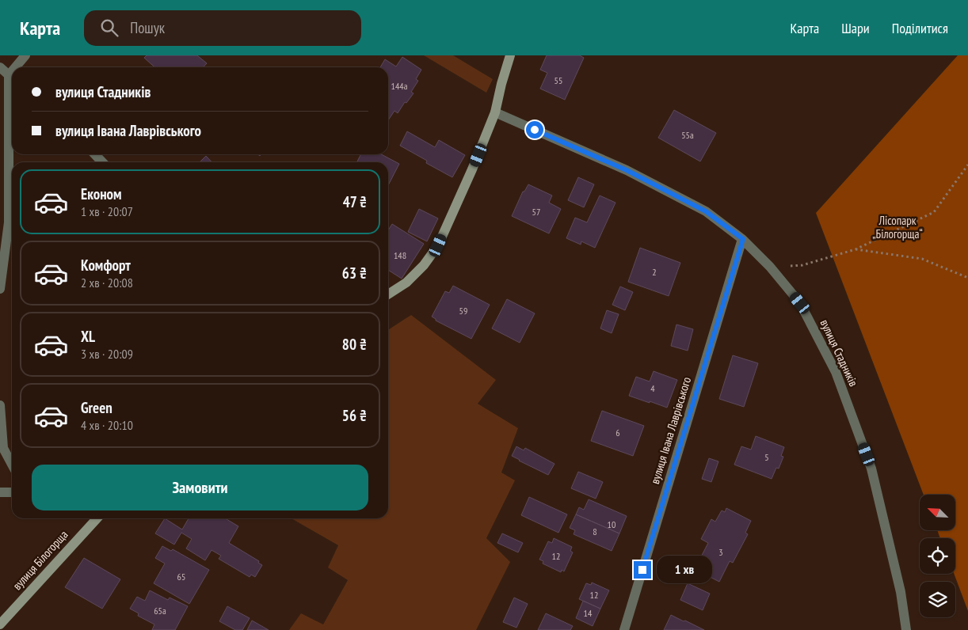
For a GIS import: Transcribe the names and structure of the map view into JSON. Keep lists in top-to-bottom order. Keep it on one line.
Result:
{"streets":{"street":["вулиця Стадників","вулиця Івана Лаврівського","вулиця Білогорща"]},"crossings":[["вулиця Стадників","вулиця Івана Лаврівського"]],"parks":["Лісопарк „Білогорща“"],"house_numbers":["55","144а","55а","57","148","2","59","4","6","5","10","8","3","12","65","12","65а","14"],"north":"top left","page":{"header":"Карта","search":"Пошук","nav":["Карта","Шари","Поділитися"],"banner":["вулиця Стадників","вулиця Івана Лаврівського"],"list":[{"name":"Економ","note":"1 хв · 20:07","value":"47 ₴"},{"name":"Комфорт","note":"2 хв · 20:08","value":"63 ₴"},{"name":"XL","note":"3 хв · 20:09","value":"80 ₴"},{"name":"Green","note":"4 хв · 20:10","value":"56 ₴"}],"buttons":"Замовити","bubble":"1 хв"}}
